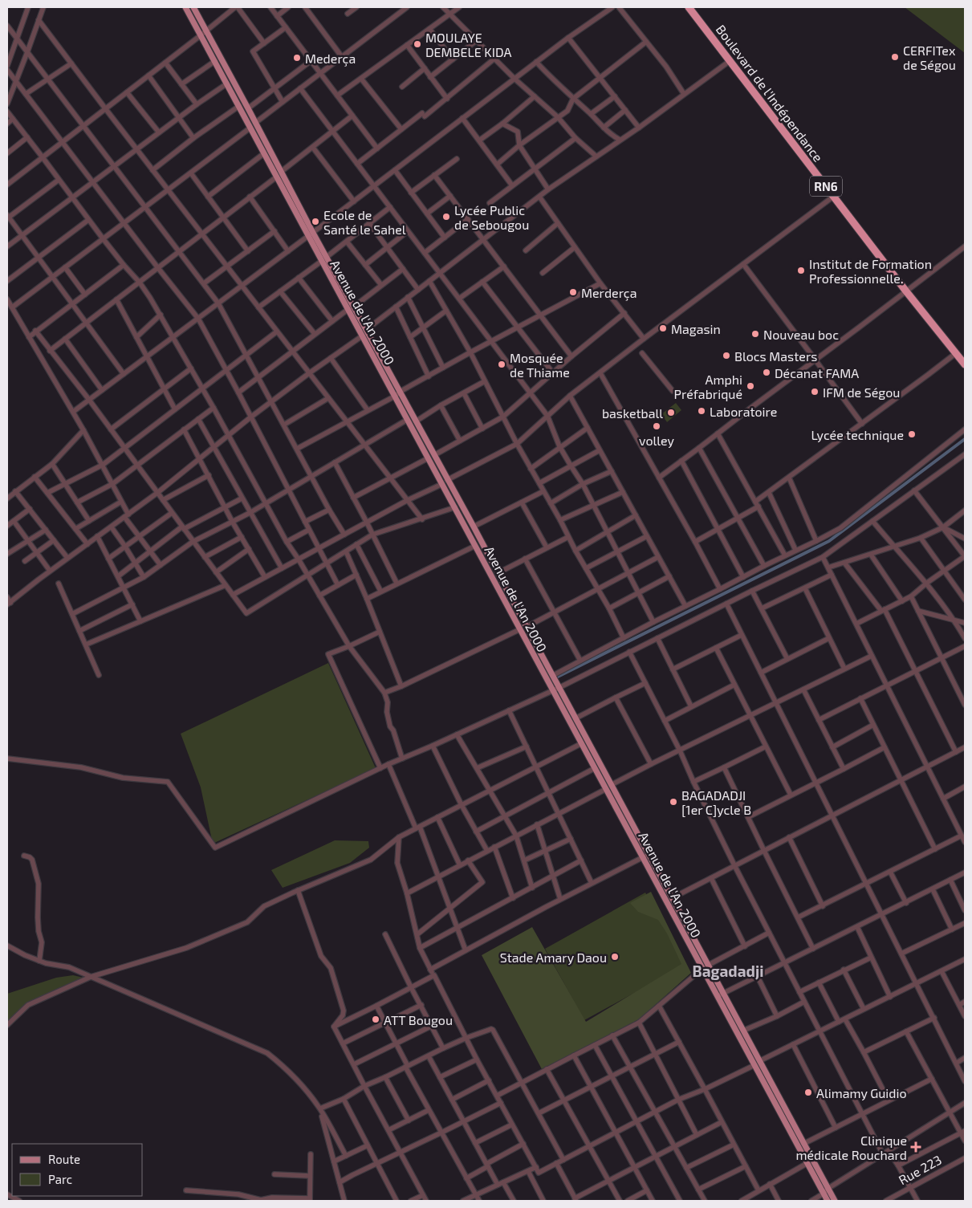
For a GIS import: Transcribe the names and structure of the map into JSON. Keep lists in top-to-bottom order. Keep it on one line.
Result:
{"streets":{"highway":["Boulevard de l'Indépendance","RN6"],"main road":["Avenue de l'An 2000"],"street":["Rue 223"]},"districts":["Bagadadji"],"places":{"other":["MOULAYE DEMBELE KIDA","CERFITex de Ségou","Mederça","Lycée Public de Sebougou","Ecole de Santé le Sahel","Institut de Formation Professionnelle.","Merderça","Magasin","Nouveau boc","Blocs Masters","Mosquée de Thiame","Décanat FAMA","Amphi Préfabriqué","IFM de Ségou","Laboratoire","basketball","volley","Lycée technique","BAGADADJI [1er C]ycle B","Stade Amary Daou","ATT Bougou","Alimamy Guidio"],"health":["Clinique médicale Rouchard"]},"legend":["Route","Parc"]}
